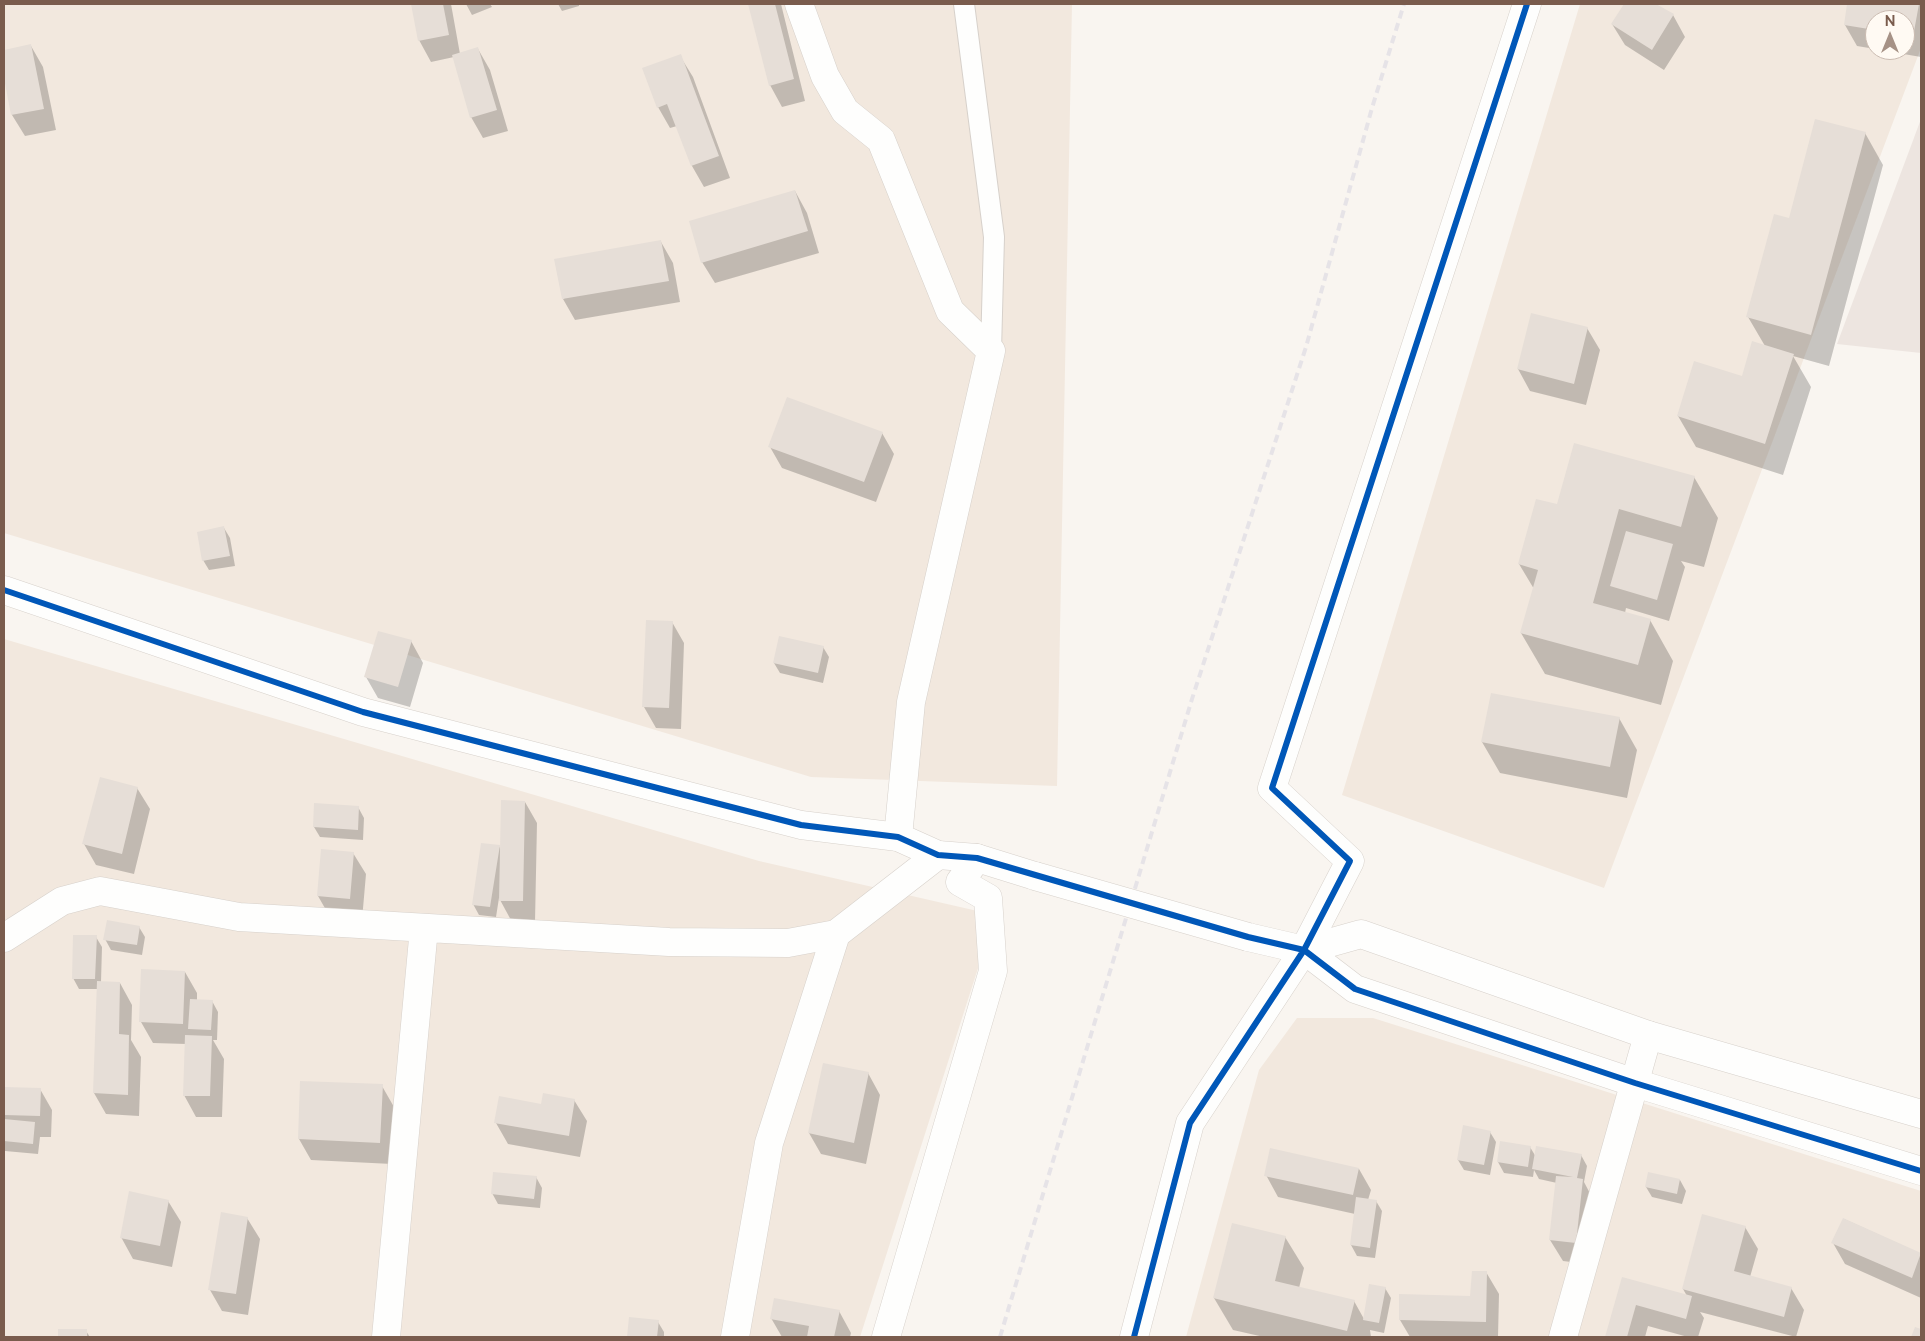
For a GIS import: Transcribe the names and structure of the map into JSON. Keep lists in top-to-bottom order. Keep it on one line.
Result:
{"north":"top"}
